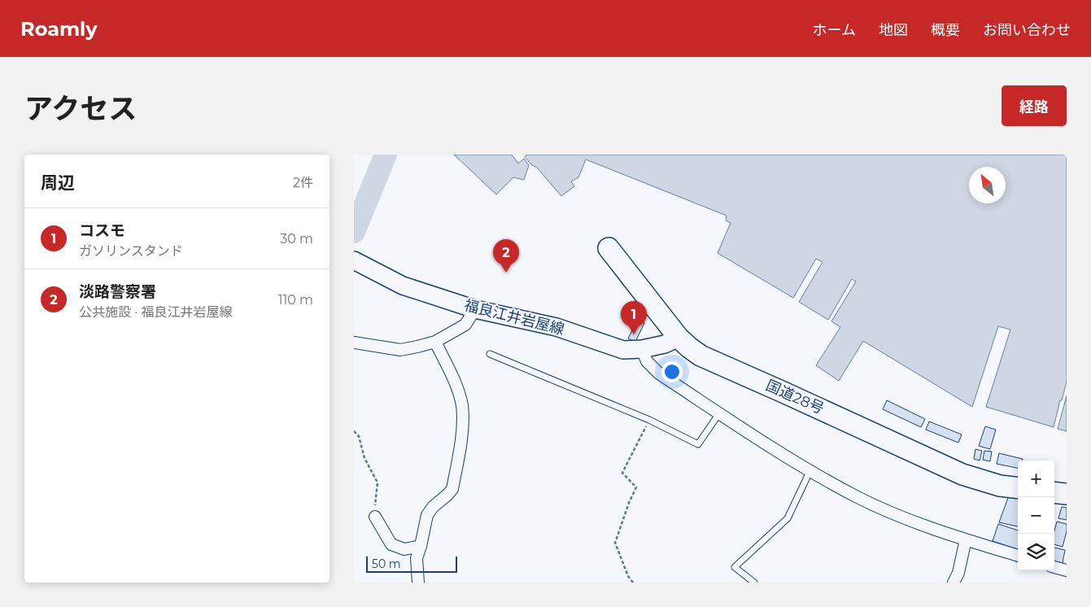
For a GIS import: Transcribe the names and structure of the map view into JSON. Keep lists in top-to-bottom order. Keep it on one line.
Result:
{"streets":{"highway":["国道28号"],"main road":["福良江井岩屋線"]},"crossings":[["福良江井岩屋線","国道28号"]],"scale_bar":"50 m","north":"top left","page":{"header":"Roamly","nav":["ホーム","地図","概要","お問い合わせ"],"title":"アクセス","buttons":"経路","heading":["周辺","2件"],"list":[{"mark":"1","name":"コスモ","note":"ガソリンスタンド","value":"30 m"},{"mark":"2","name":"淡路警察署","note":"公共施設 · 福良江井岩屋線","value":"110 m"}],"pins":["2","1"],"map_buttons":["+","−"],"scale":"50 m"}}
